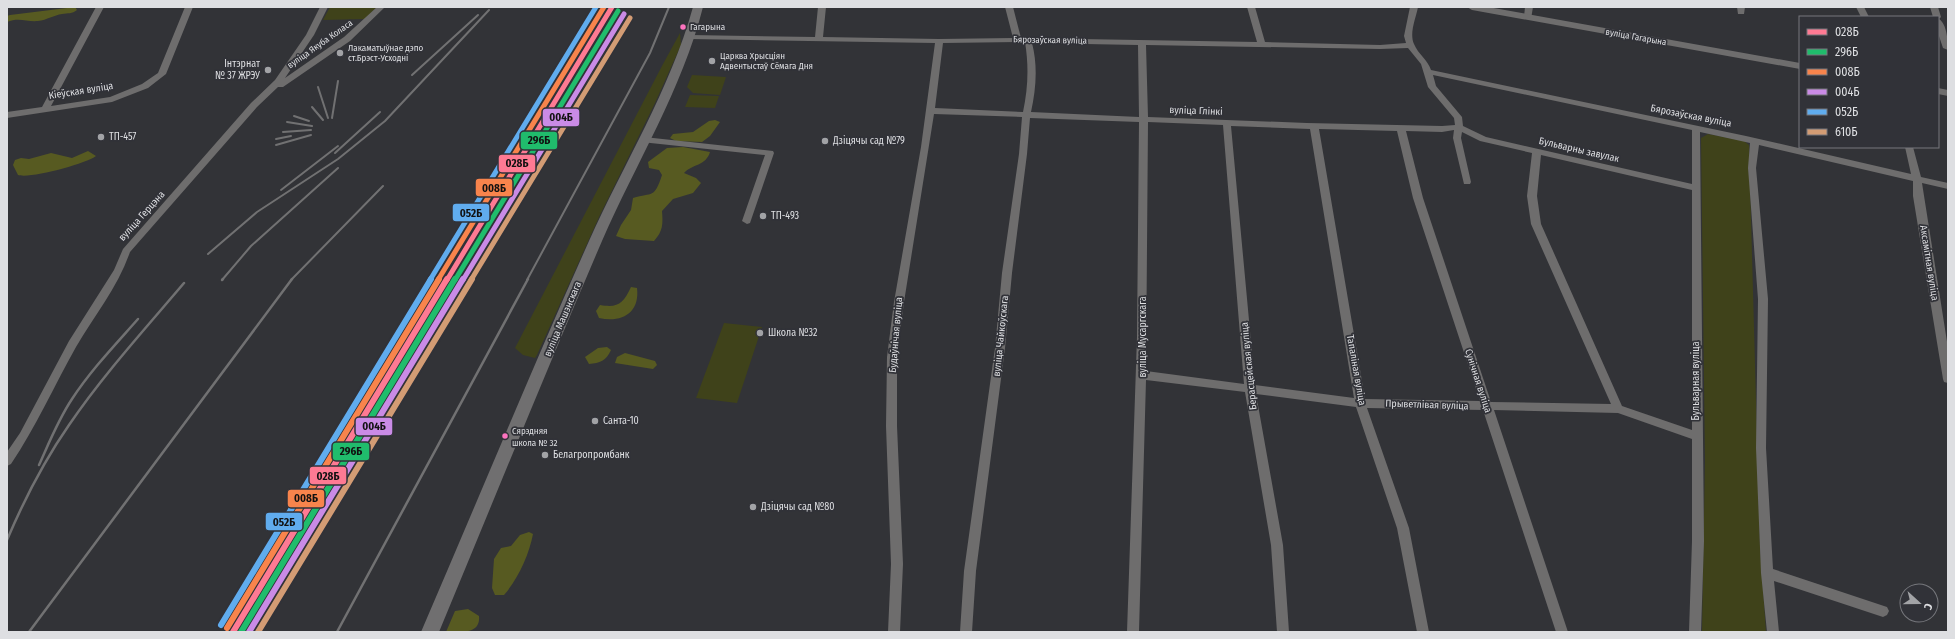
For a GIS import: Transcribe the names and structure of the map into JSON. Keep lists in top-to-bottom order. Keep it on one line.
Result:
{"streets":{"main road":["вуліца Машэнскага"],"street":["вуліца Гагарына","Бярозаўская вуліца","вуліца Якуба Коласа","Кіеўская вуліца","вуліца Глінкі","Бульварны завулак","вуліца Герцэна","Аксамітная вуліца","Будаўнічая вуліца","вуліца Чайкоўскага","вуліца Мусаргскага","Берасцейская вуліца","Тапаліная вуліца","Сунічная вуліца","Бульварная вуліца","Прыветлівая вуліца"]},"crossings":[["Бярозаўская вуліца","Аксамітная вуліца"],["Бярозаўская вуліца","вуліца Машэнскага"],["Бярозаўская вуліца","Будаўнічая вуліца"],["Бярозаўская вуліца","вуліца Чайкоўскага"],["Бярозаўская вуліца","вуліца Мусаргскага"],["Бярозаўская вуліца","Бульварная вуліца"],["вуліца Якуба Коласа","вуліца Герцэна"],["вуліца Глінкі","Бульварны завулак"],["вуліца Глінкі","Будаўнічая вуліца"],["вуліца Глінкі","вуліца Чайкоўскага"],["вуліца Глінкі","вуліца Мусаргскага"],["вуліца Глінкі","Берасцейская вуліца"],["вуліца Глінкі","Тапаліная вуліца"],["вуліца Глінкі","Сунічная вуліца"],["Бульварны завулак","Бульварная вуліца"],["вуліца Мусаргскага","Прыветлівая вуліца"],["Берасцейская вуліца","Прыветлівая вуліца"],["Тапаліная вуліца","Прыветлівая вуліца"],["Сунічная вуліца","Прыветлівая вуліца"],["Бульварная вуліца","Прыветлівая вуліца"]],"places":["Гагарына","Лакаматыўнае дэпо ст.Брэст-Усходні","Царква Хрысціян Адвентыстаў Сёмага Дня","Інтэрнат № 37 ЖРЭУ","ТП-457","Дзіцячы сад №79","ТП-493","Школа №32","Санта-10","Сярэдняя школа № 32","Белагропромбанк","Дзіцячы сад №80"],"lines":["transit line 028Б","transit line 008Б","transit line 052Б","transit line 296Б","transit line 004Б","transit line 610Б"],"legend":["028Б","296Б","008Б","004Б","052Б","610Б"],"north":"right"}
